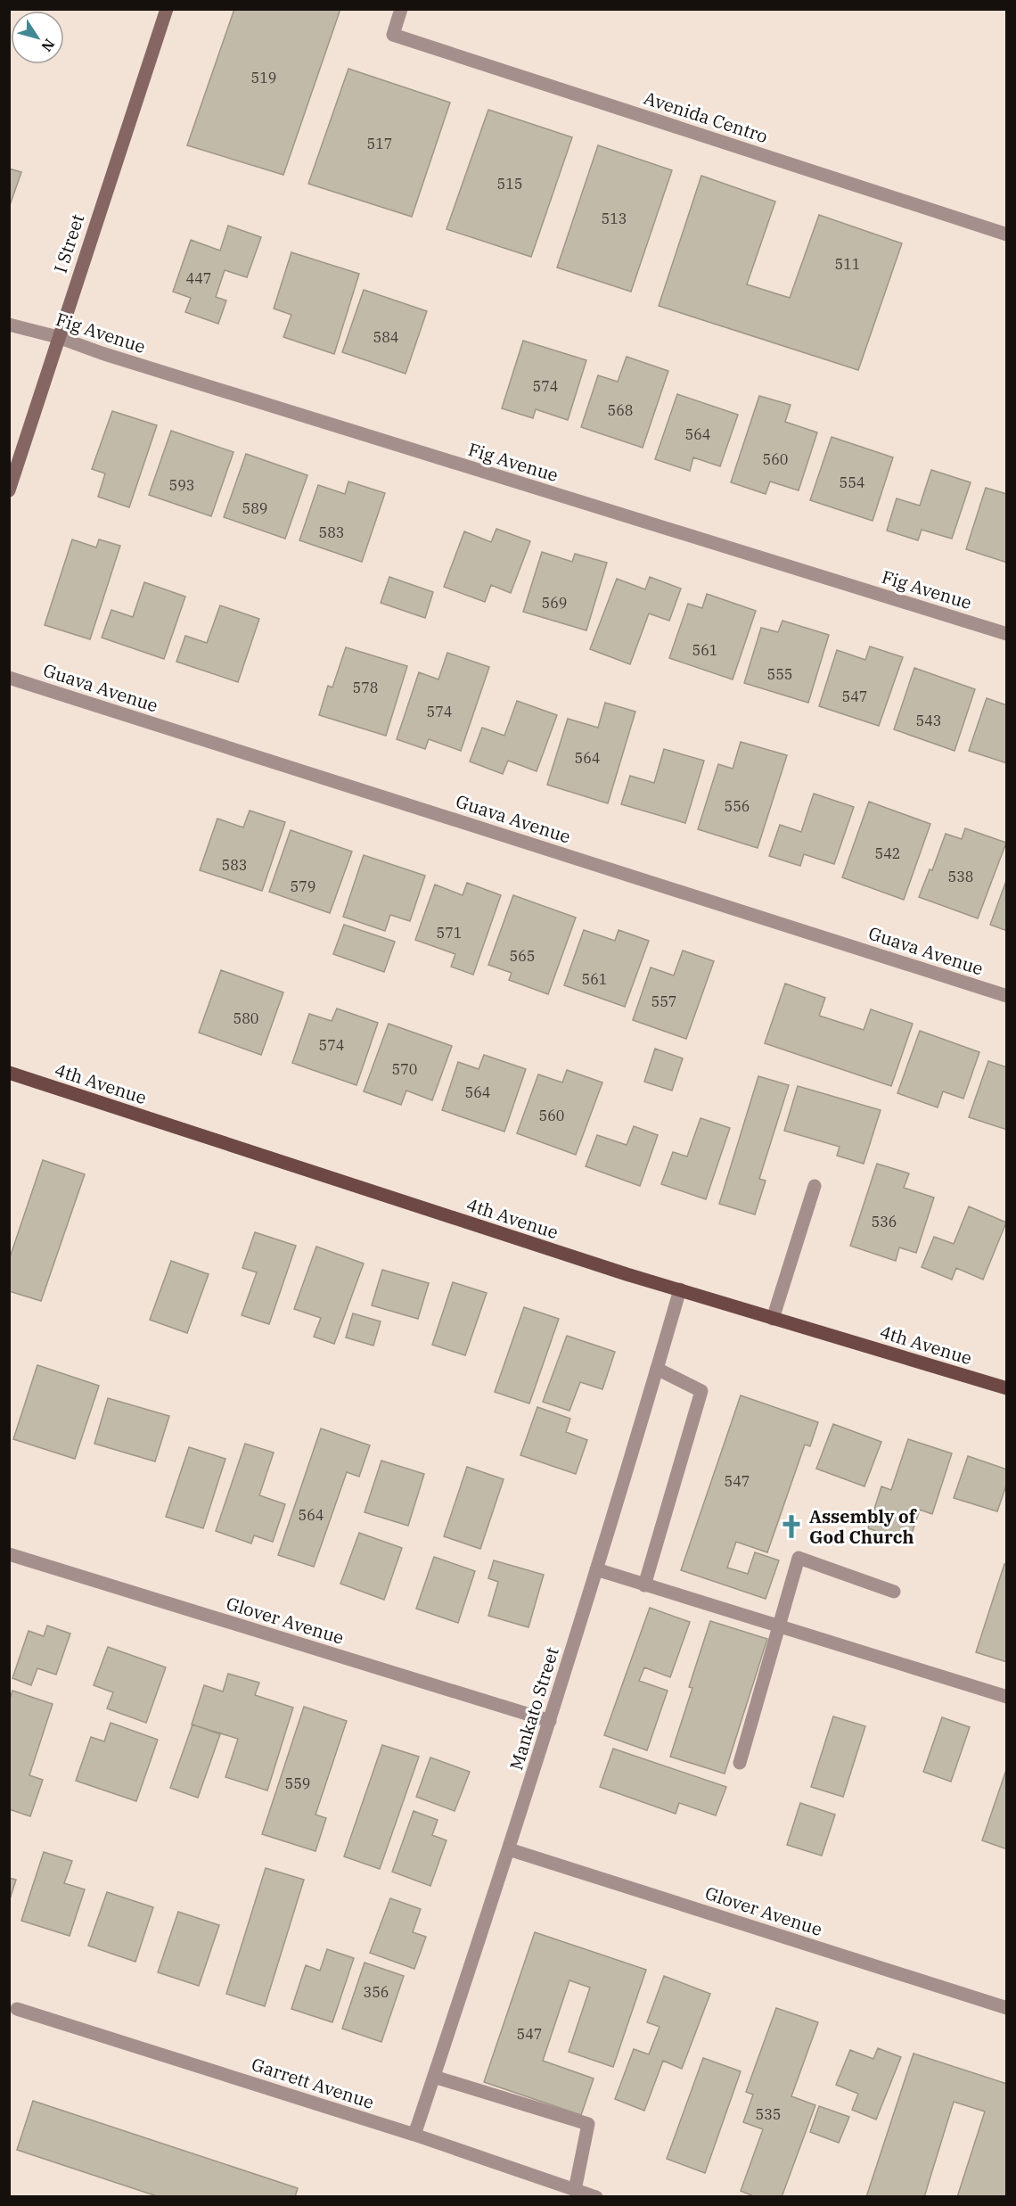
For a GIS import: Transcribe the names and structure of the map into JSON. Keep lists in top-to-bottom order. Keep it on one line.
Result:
{"streets":{"main road":["4th Avenue"],"street":["Avenida Centro","I Street","Fig Avenue","Guava Avenue","Glover Avenue","Mankato Street","Garrett Avenue"]},"crossings":[["I Street","Fig Avenue"],["4th Avenue","Mankato Street"],["Glover Avenue","Mankato Street"],["Mankato Street","Garrett Avenue"]],"places":{"church":["Assembly of God Church"]},"house_numbers":["519","517","515","513","511","447","584","574","568","564","560","554","593","589","583","569","561","555","578","547","574","543","564","556","542","583","538","579","571","565","561","557","580","574","570","564","560","536","547","564","559","356","547","535"],"north":"bottom right"}
